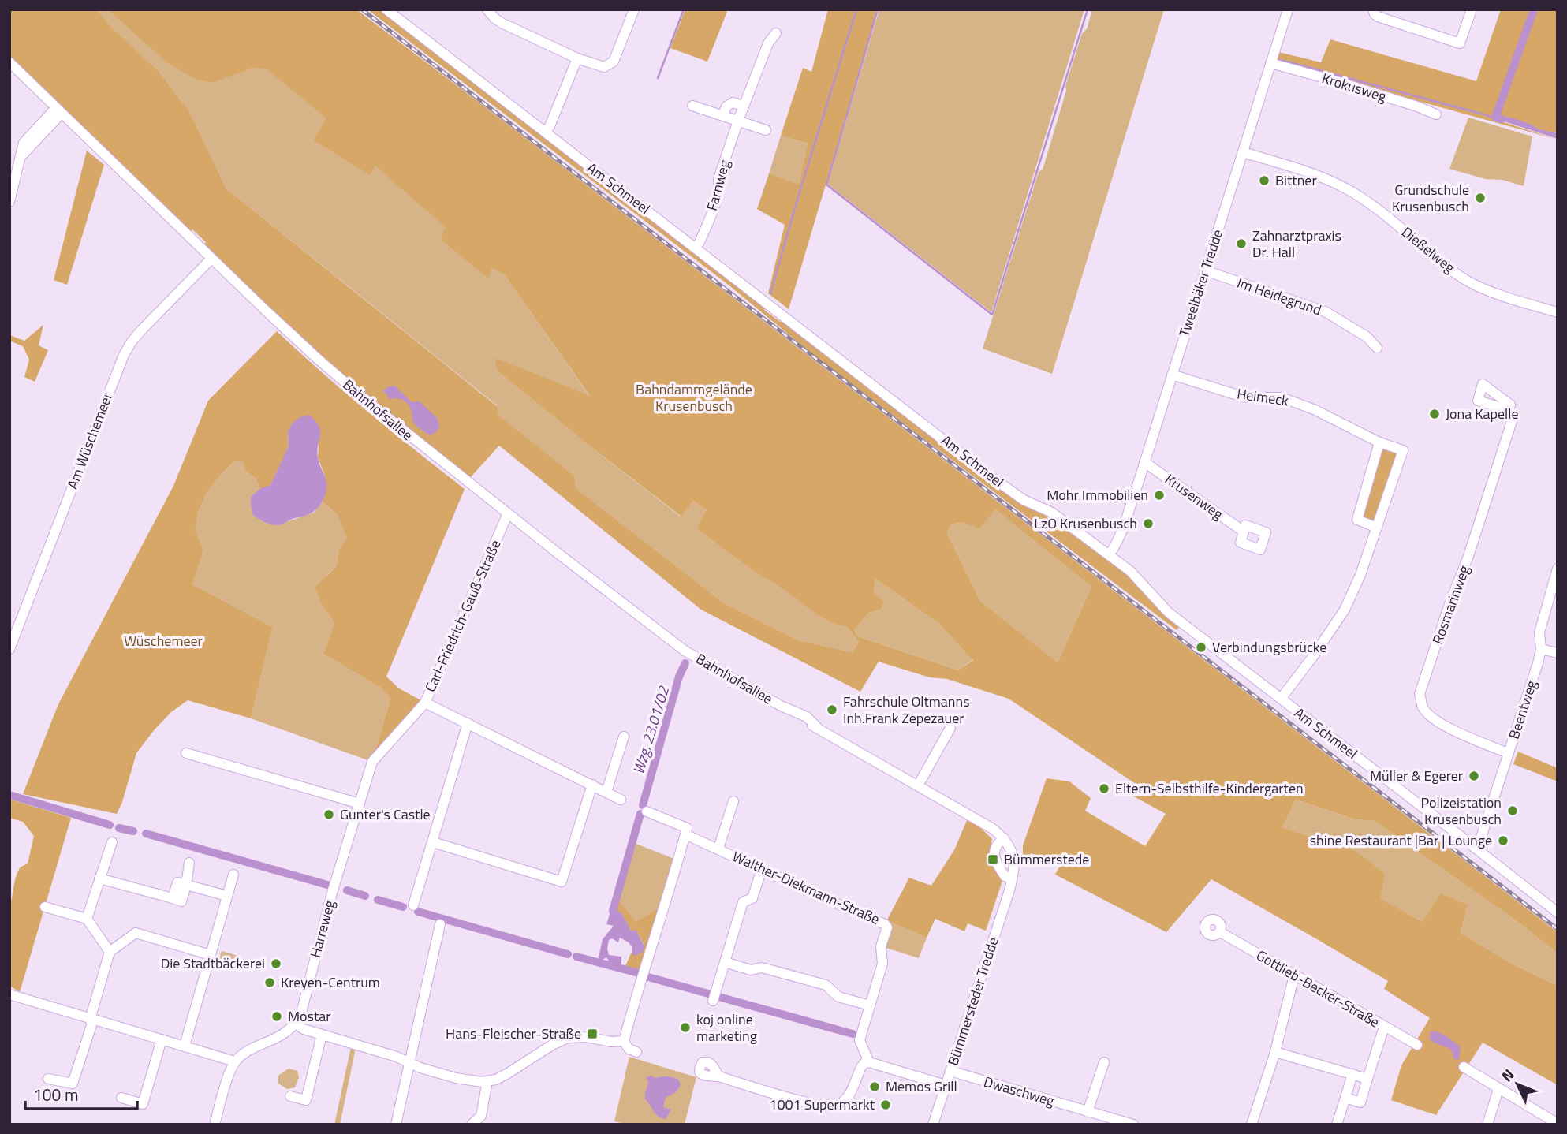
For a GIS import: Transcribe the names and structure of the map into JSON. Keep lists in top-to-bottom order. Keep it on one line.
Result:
{"streets":{"street":["Krokusweg","Farnweg","Am Schmeel","Dießelweg","Tweelbäker Tredde","Im Heidegrund","Heimeck","Bahnhofsallee","Am Wüschemeer","Krusenweg","Rosmarinweg","Carl-Friedrich-Gauß-Straße","Beentweg","Walther-Diekmann-Straße","Harreweg","Gottlieb-Becker-Straße","Bümmersteder Tredde","Dwaschweg"]},"crossings":[["Krokusweg","Tweelbäker Tredde"],["Farnweg","Am Schmeel"],["Am Schmeel","Tweelbäker Tredde"],["Am Schmeel","Heimeck"],["Am Schmeel","Beentweg"],["Dießelweg","Tweelbäker Tredde"],["Tweelbäker Tredde","Im Heidegrund"],["Tweelbäker Tredde","Heimeck"],["Tweelbäker Tredde","Krusenweg"],["Bahnhofsallee","Am Wüschemeer"],["Bahnhofsallee","Carl-Friedrich-Gauß-Straße"],["Bahnhofsallee","Bümmersteder Tredde"],["Rosmarinweg","Beentweg"],["Carl-Friedrich-Gauß-Straße","Harreweg"],["Bümmersteder Tredde","Dwaschweg"]],"water":["Wzg. 23.01/02"],"parks":["Bahndammgelände Krusenbusch","Wüschemeer"],"places":{"other":["Bittner","Grundschule Krusenbusch","Zahnarztpraxis Dr. Hall","Jona Kapelle","Mohr Immobilien","LzO Krusenbusch","Verbindungsbrücke","Fahrschule Oltmanns Inh.Frank Zepezauer","Müller & Egerer","Eltern-Selbsthilfe-Kindergarten","Polizeistation Krusenbusch","Gunter's Castle","shine Restaurant |Bar | Lounge","Die Stadtbäckerei","Kreyen-Centrum","Mostar","koj online marketing","Memos Grill","1001 Supermarkt"],"transit":["Bümmerstede","Hans-Fleischer-Straße"]},"scale_bar":"100 m","north":"top left"}
